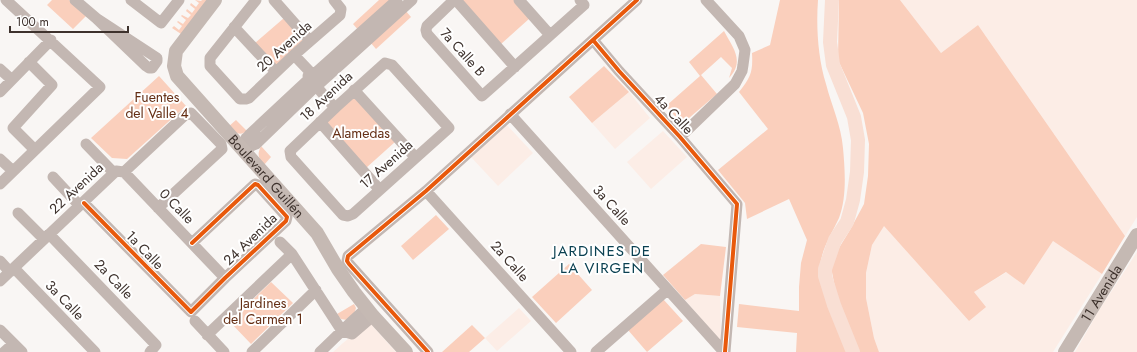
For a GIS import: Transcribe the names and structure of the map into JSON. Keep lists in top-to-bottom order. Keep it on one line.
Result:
{"streets":{"main road":["Boulevard Guillén","11 Avenida"],"street":["20 Avenida","7a Calle B","18 Avenida","4a Calle","17 Avenida","22 Avenida","3a Calle","0 Calle","24 Avenida","1a Calle","2a Calle"]},"crossings":[["18 Avenida","17 Avenida"],["4a Calle","3a Calle"],["22 Avenida","3a Calle"],["22 Avenida","0 Calle"],["22 Avenida","1a Calle"],["22 Avenida","2a Calle"],["0 Calle","24 Avenida"],["24 Avenida","1a Calle"]],"districts":["JARDINES DE LA VIRGEN"],"parks":["Fuentes del Valle 4","Alamedas","Jardines del Carmen 1"],"scale_bar":"100 m"}
